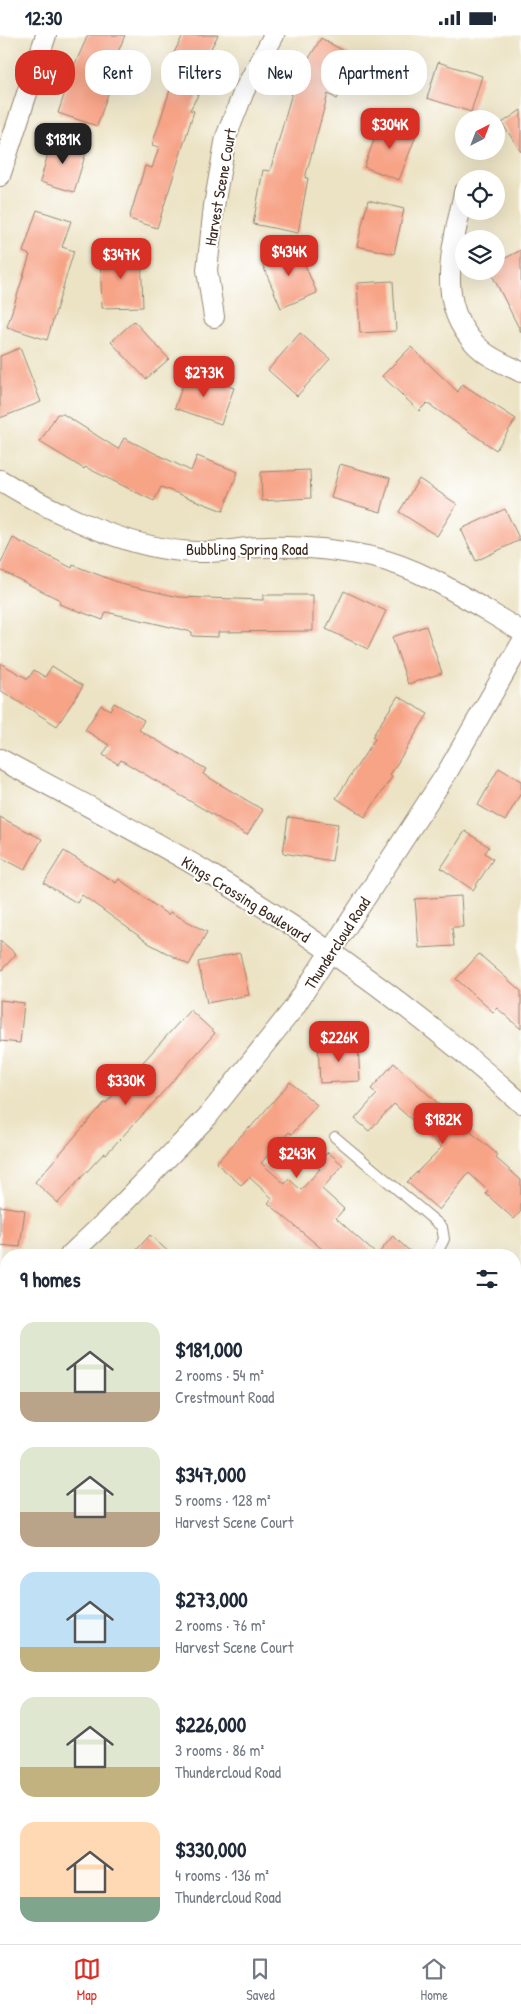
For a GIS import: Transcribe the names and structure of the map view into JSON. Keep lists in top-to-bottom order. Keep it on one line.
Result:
{"streets":{"street":["Harvest Scene Court","Bubbling Spring Road","Kings Crossing Boulevard","Thundercloud Road"]},"crossings":[["Kings Crossing Boulevard","Thundercloud Road"]],"north":"top right","page":{"status":"12:30","chip":["Buy","Rent","Filters","New","Apartment"],"price":["$304K","$181K","$434K","$347K","$273K","$226K","$330K","$182K","$243K"],"heading":"9 homes","list":[{"name":"$181,000","note":"2 rooms · 54 m² · Crestmount Road"},{"name":"$347,000","note":"5 rooms · 128 m² · Harvest Scene Court"},{"name":"$273,000","note":"2 rooms · 76 m² · Harvest Scene Court"},{"name":"$226,000","note":"3 rooms · 86 m² · Thundercloud Road"},{"name":"$330,000","note":"4 rooms · 136 m² · Thundercloud Road"}],"tabs":["Map","Saved","Home"]}}
